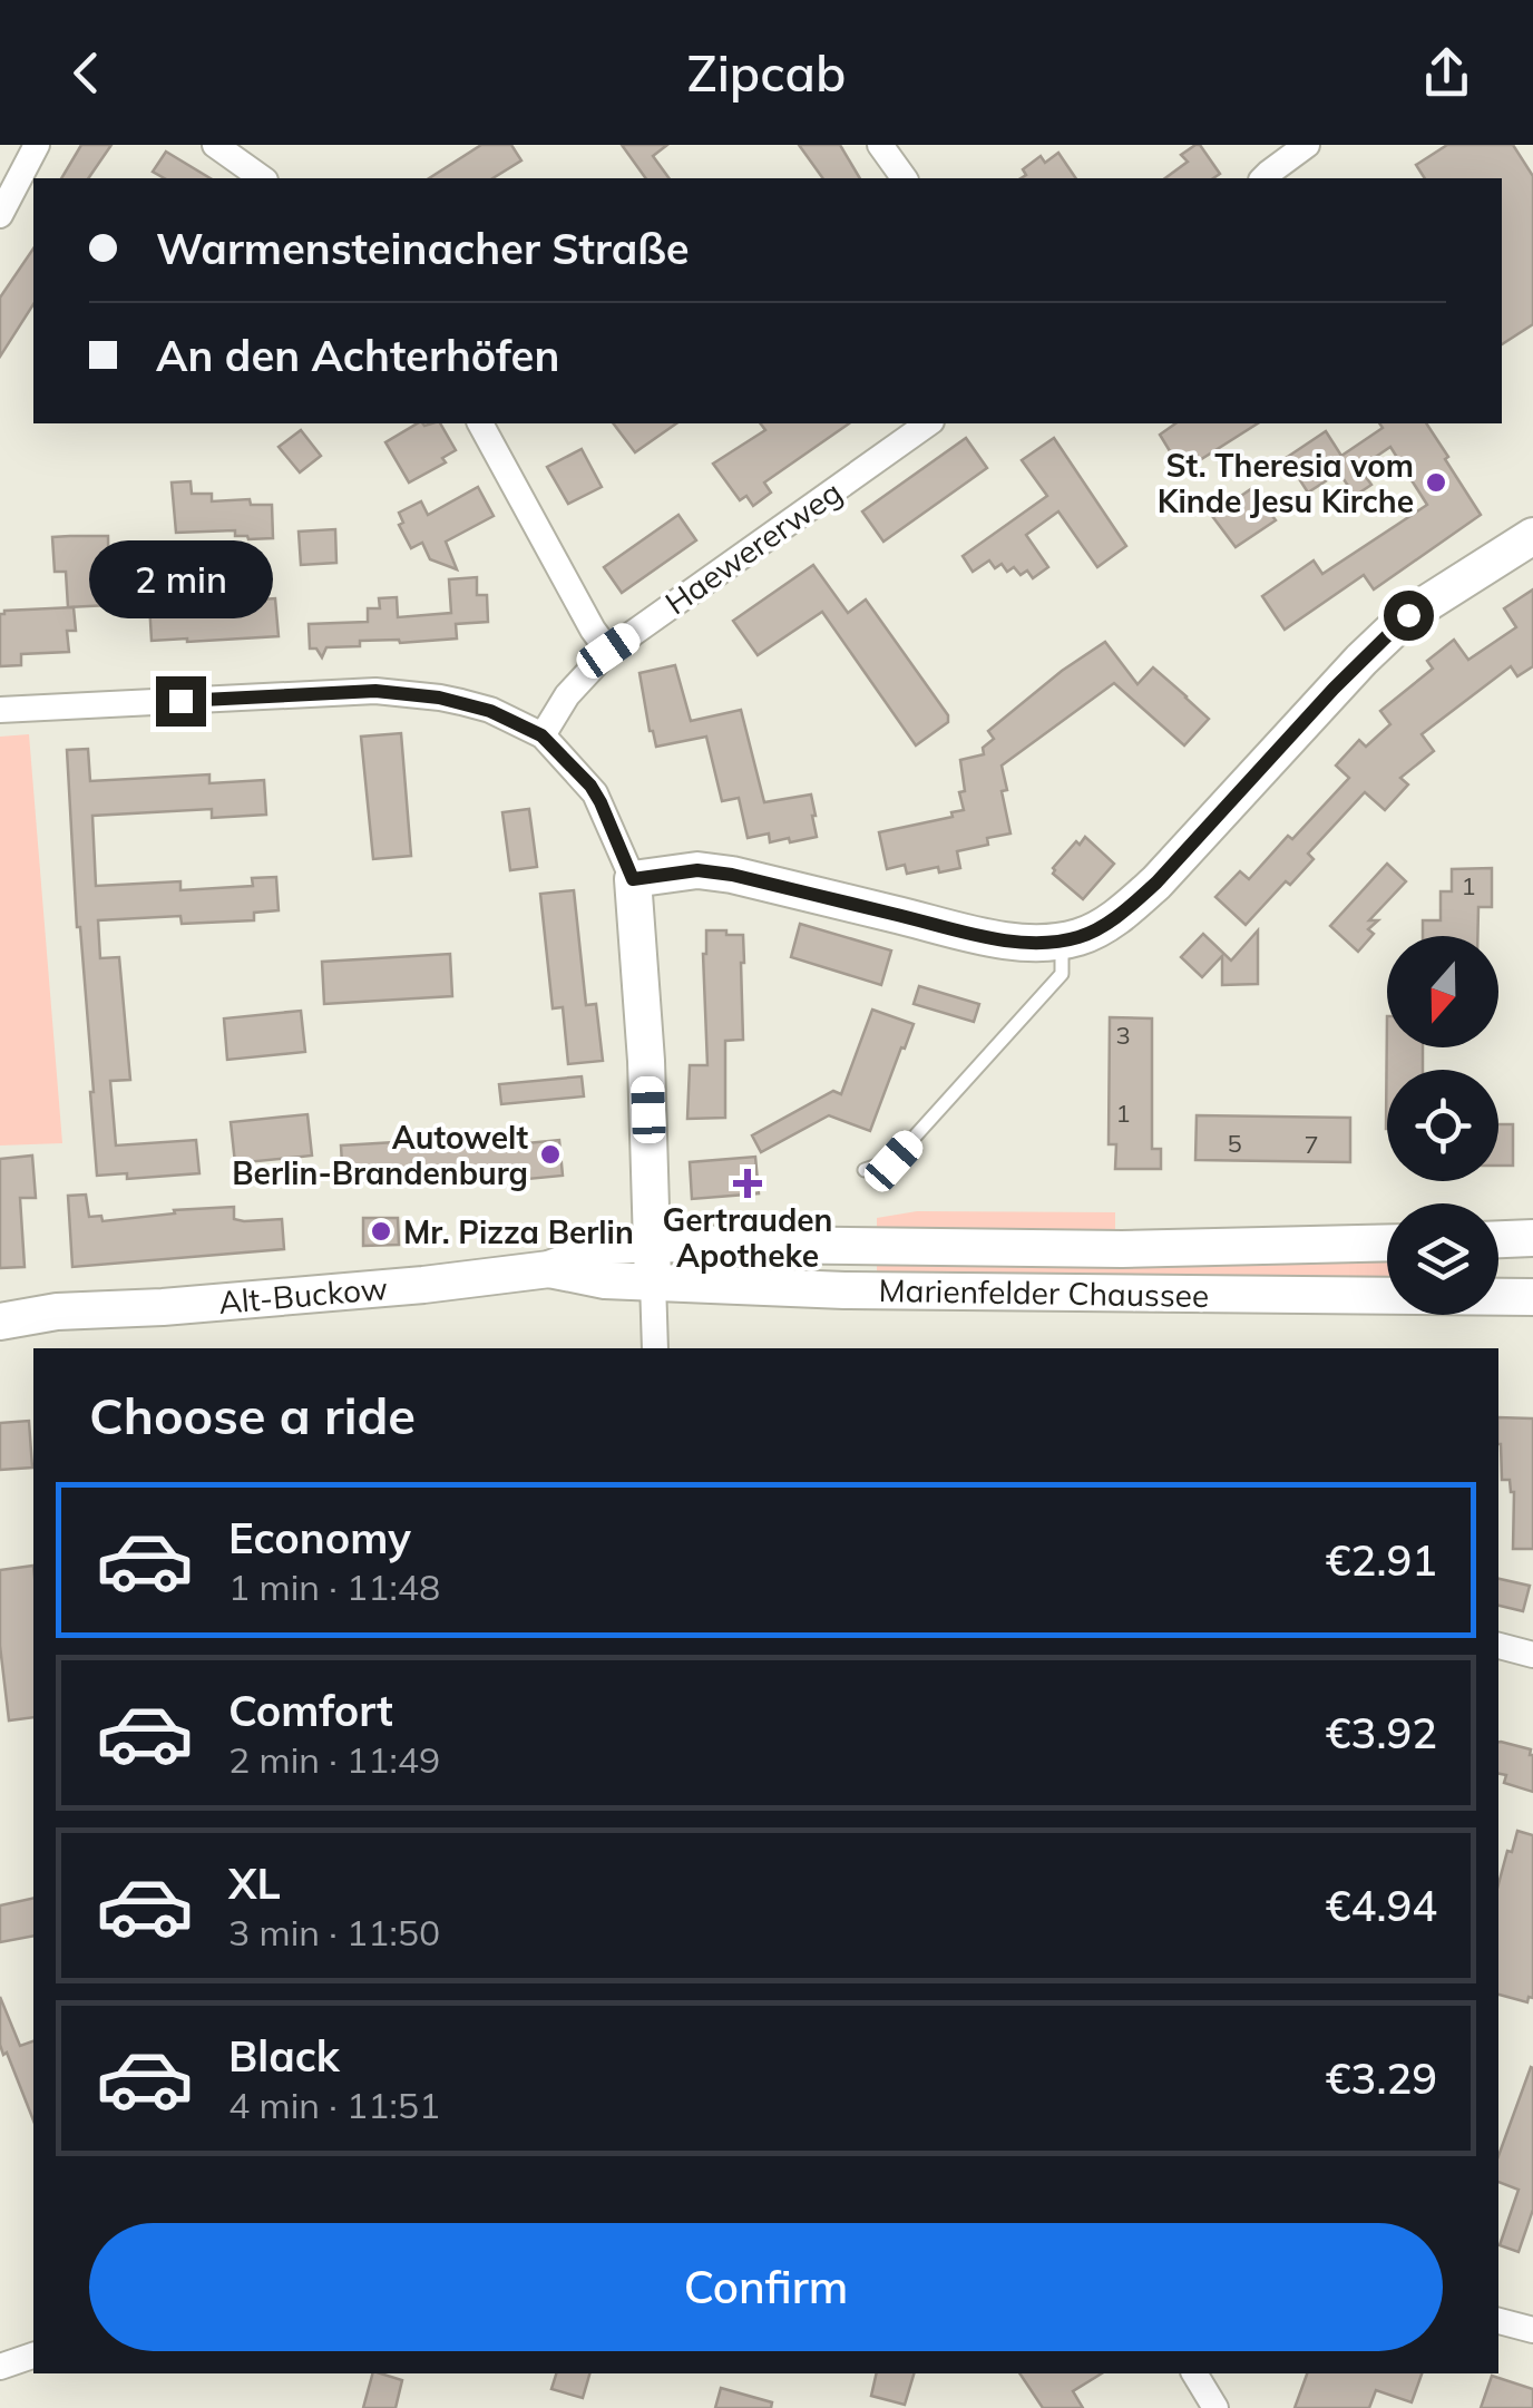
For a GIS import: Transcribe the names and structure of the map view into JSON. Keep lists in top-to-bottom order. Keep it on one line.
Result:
{"streets":{"main road":["Marienfelder Chaussee","Alt-Buckow"],"street":["Haewererweg"]},"crossings":[["Marienfelder Chaussee","Alt-Buckow"]],"places":{"other":["St. Theresia vom Kinde Jesu Kirche","Autowelt Berlin-Brandenburg","Mr. Pizza Berlin"],"health":["Gertrauden Apotheke"]},"house_numbers":["1","3","1","5","7"],"north":"bottom","page":{"header":"Zipcab","banner":["Warmensteinacher Straße","An den Achterhöfen"],"bubble":"2 min","heading":"Choose a ride","list":[{"name":"Economy","note":"1 min · 11:48","value":"€2.91"},{"name":"Comfort","note":"2 min · 11:49","value":"€3.92"},{"name":"XL","note":"3 min · 11:50","value":"€4.94"},{"name":"Black","note":"4 min · 11:51","value":"€3.29"}],"buttons":"Confirm"}}
